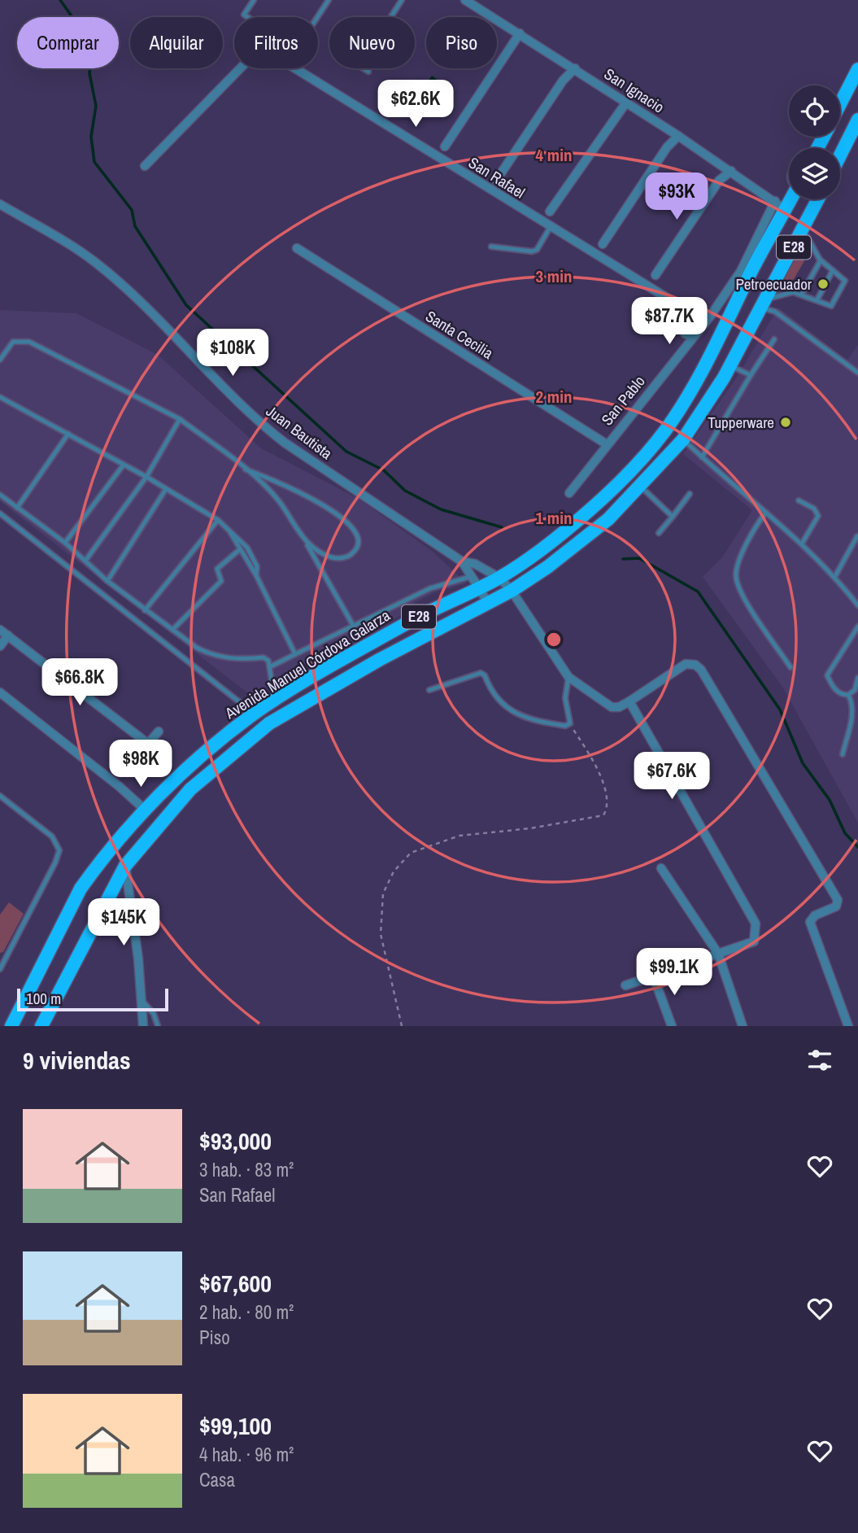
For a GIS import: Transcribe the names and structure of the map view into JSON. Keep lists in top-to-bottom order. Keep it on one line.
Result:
{"streets":{"main road":["E28","Avenida Manuel Córdova Galarza"],"street":["San Ignacio","San Rafael","Santa Cecilia","San Pablo","Juan Bautista"]},"crossings":[["San Ignacio","San Pablo"],["San Ignacio","Avenida Manuel Córdova Galarza"],["San Rafael","San Pablo"],["Santa Cecilia","San Pablo"],["San Pablo","Avenida Manuel Córdova Galarza"],["Juan Bautista","Avenida Manuel Córdova Galarza"]],"places":["Petroecuador","Tupperware"],"scale_bar":"100 m","page":{"chip":["Comprar","Alquilar","Filtros","Nuevo","Piso"],"price":["$62.6K","$93K","$87.7K","$108K","$66.8K","$98K","$67.6K","$145K","$99.1K"],"scale":"100 m","heading":"9 viviendas","list":[{"name":"$93,000","note":"3 hab. · 83 m² · San Rafael"},{"name":"$67,600","note":"2 hab. · 80 m² · Piso"},{"name":"$99,100","note":"4 hab. · 96 m² · Casa"}]},"rings":["4 min","3 min","2 min","1 min"]}
